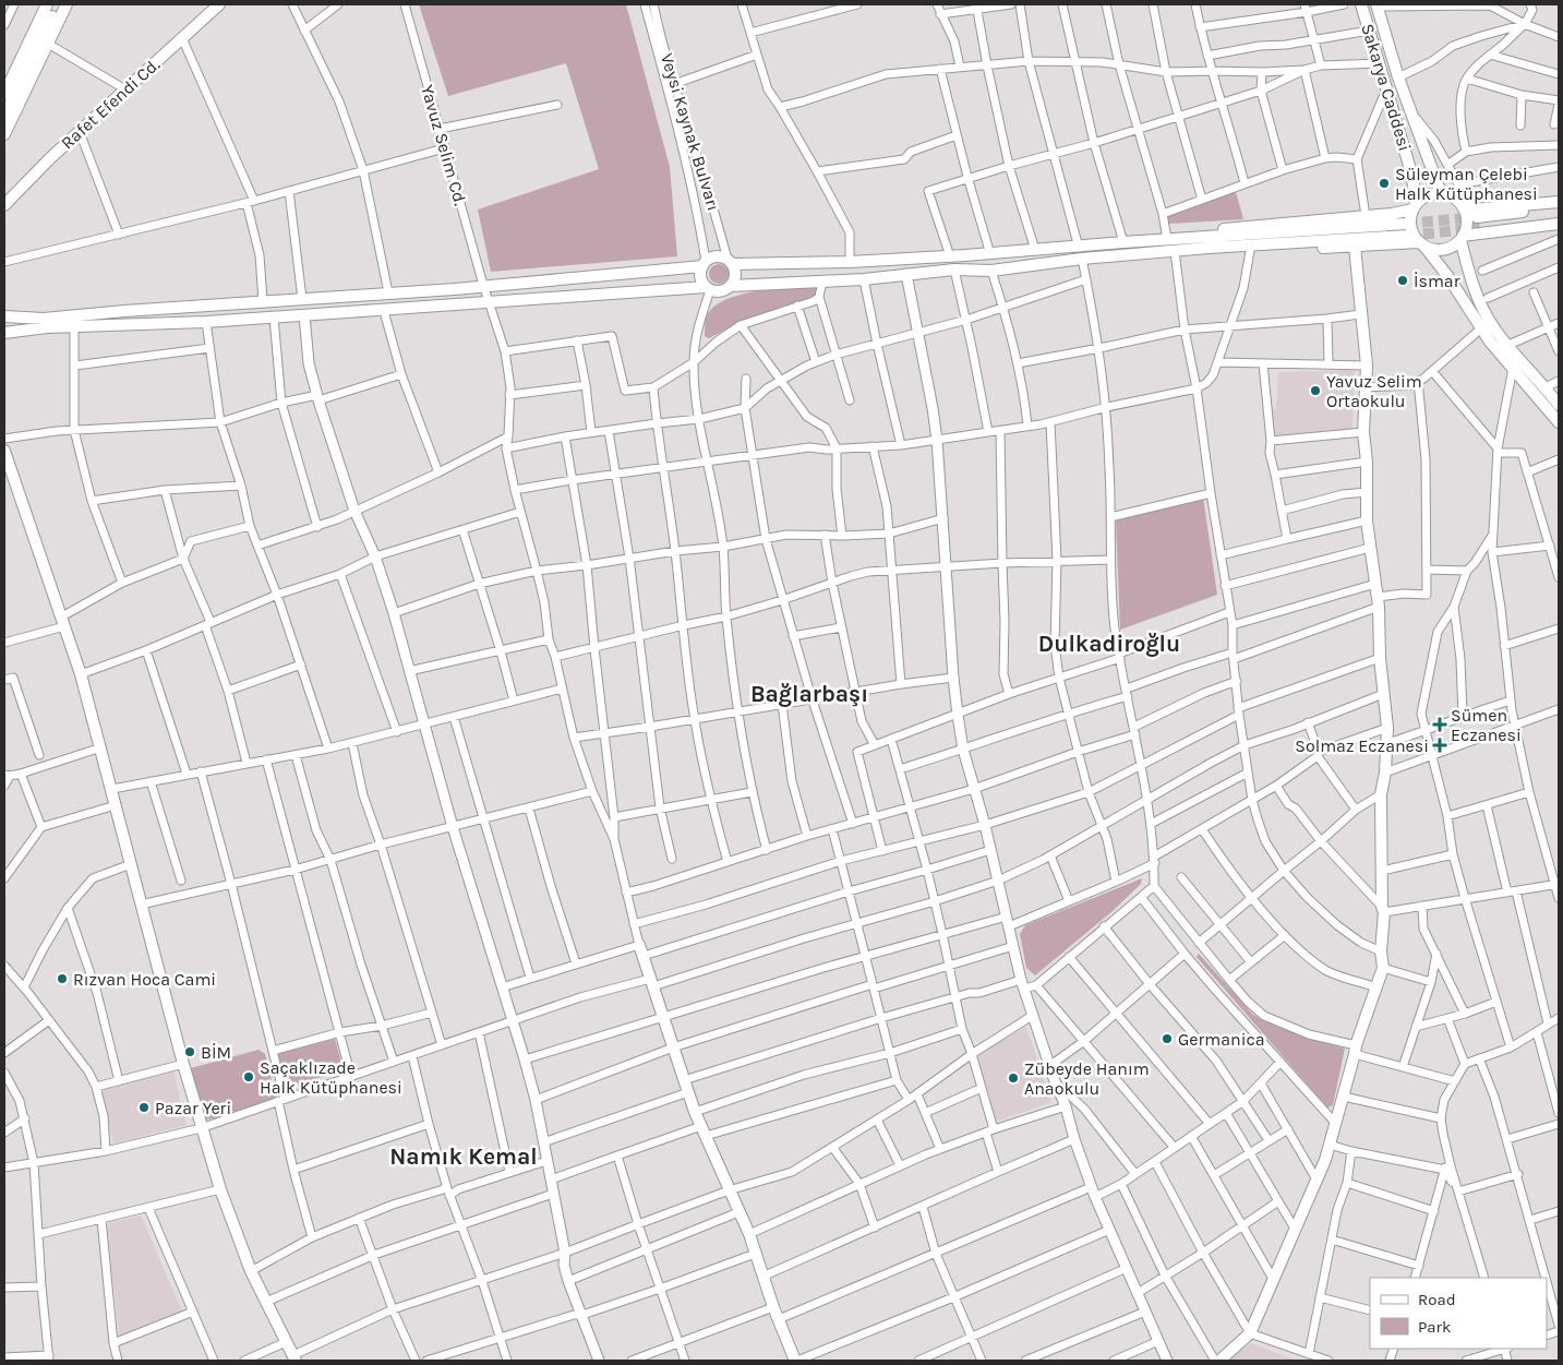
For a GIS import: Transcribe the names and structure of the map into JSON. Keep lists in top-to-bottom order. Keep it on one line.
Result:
{"streets":{"main road":["Sakarya Caddesi","Rafet Efendi Cd."],"street":["Veysi Kaynak Bulvarı","Yavuz Selim Cd."]},"districts":["Dulkadiroğlu","Bağlarbaşı","Namık Kemal"],"places":{"other":["Süleyman Çelebi Halk Kütüphanesi","İsmar","Yavuz Selim Ortaokulu","Rızvan Hoca Cami","Germanica","BİM","Saçaklızade Halk Kütüphanesi","Zübeyde Hanım Anaokulu","Pazar Yeri"],"health":["Sümen Eczanesi","Solmaz Eczanesi"]},"legend":["Road","Park"]}
